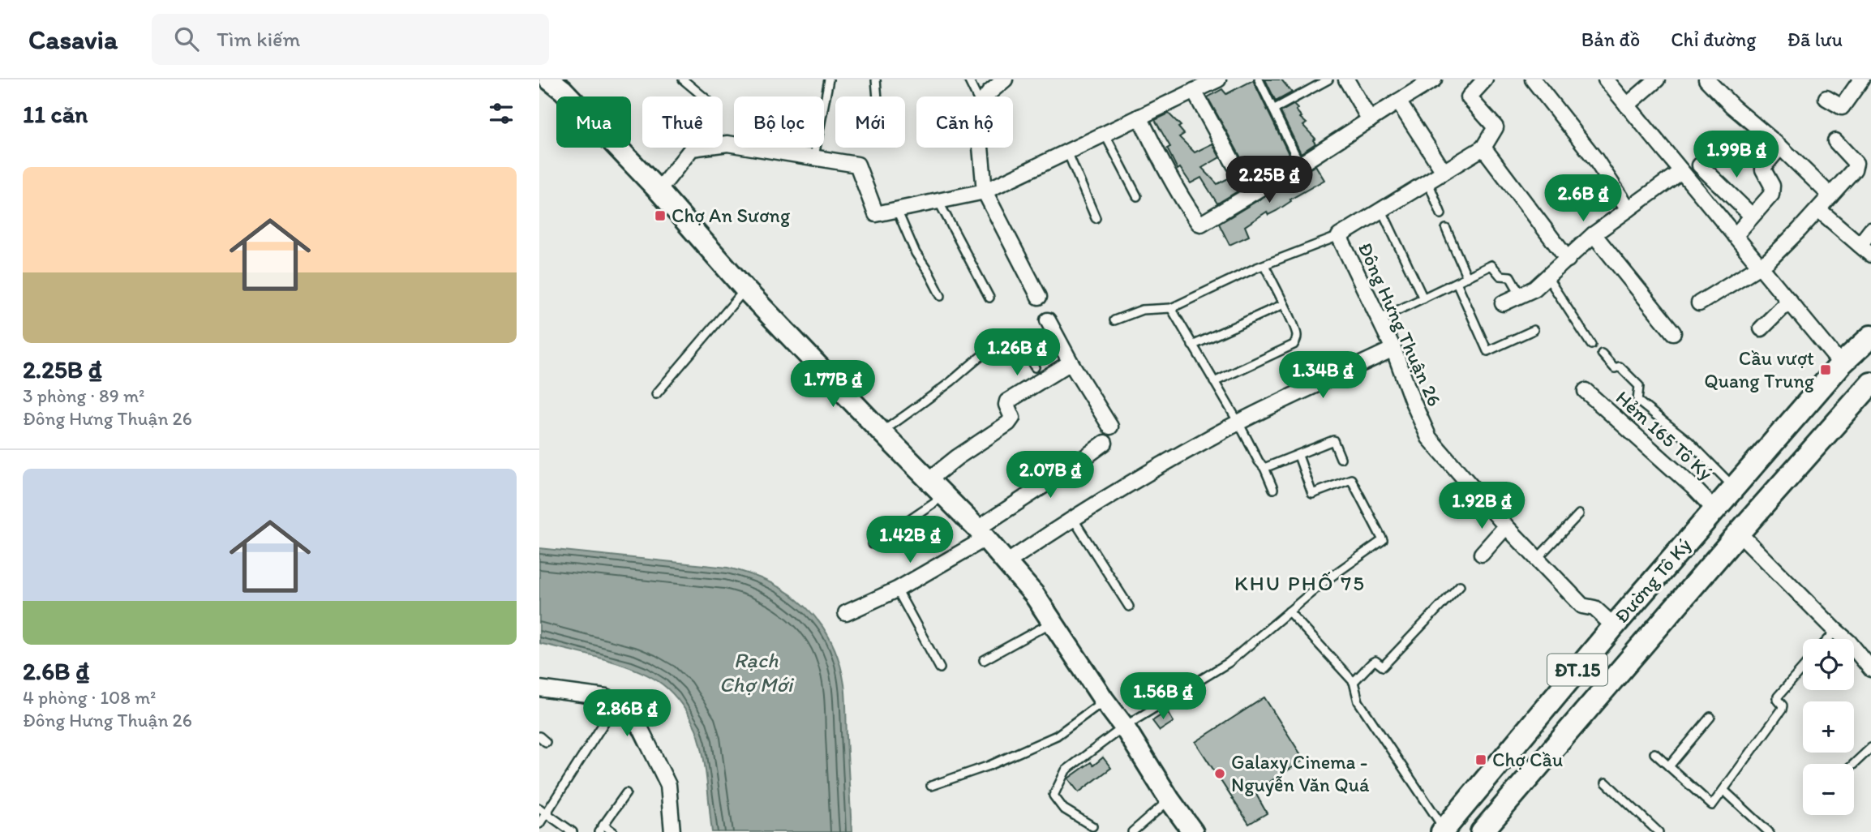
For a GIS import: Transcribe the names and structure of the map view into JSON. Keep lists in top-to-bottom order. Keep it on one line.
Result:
{"streets":{"main road":["Đường Tô Ký","ĐT.15"],"street":["Đông Hưng Thuận 26","Hẻm 165 Tô Ký"]},"crossings":[["Đông Hưng Thuận 26","Đường Tô Ký"],["Hẻm 165 Tô Ký","Đường Tô Ký"]],"districts":["KHU PHỐ 75"],"water":["Rạch Chợ Mới"],"places":{"transit":["Chợ An Sương","Cầu vượt Quang Trung","Chợ Cầu"],"other":["Galaxy Cinema - Nguyễn Văn Quá"]},"page":{"header":"Casavia","search":"Tìm kiếm","nav":["Bản đồ","Chỉ đường","Đã lưu"],"heading":"11 căn","chip":["Mua","Thuê","Bộ lọc","Mới","Căn hộ"],"price":["1.99B ₫","2.25B ₫","2.6B ₫","1.26B ₫","1.34B ₫","1.77B ₫","2.07B ₫","1.92B ₫","1.42B ₫","1.56B ₫","2.86B ₫"],"list":[{"name":"2.25B ₫","note":"3 phòng · 89 m² · Đông Hưng Thuận 26"},{"name":"2.6B ₫","note":"4 phòng · 108 m² · Đông Hưng Thuận 26"}],"map_buttons":["+","−"]}}
